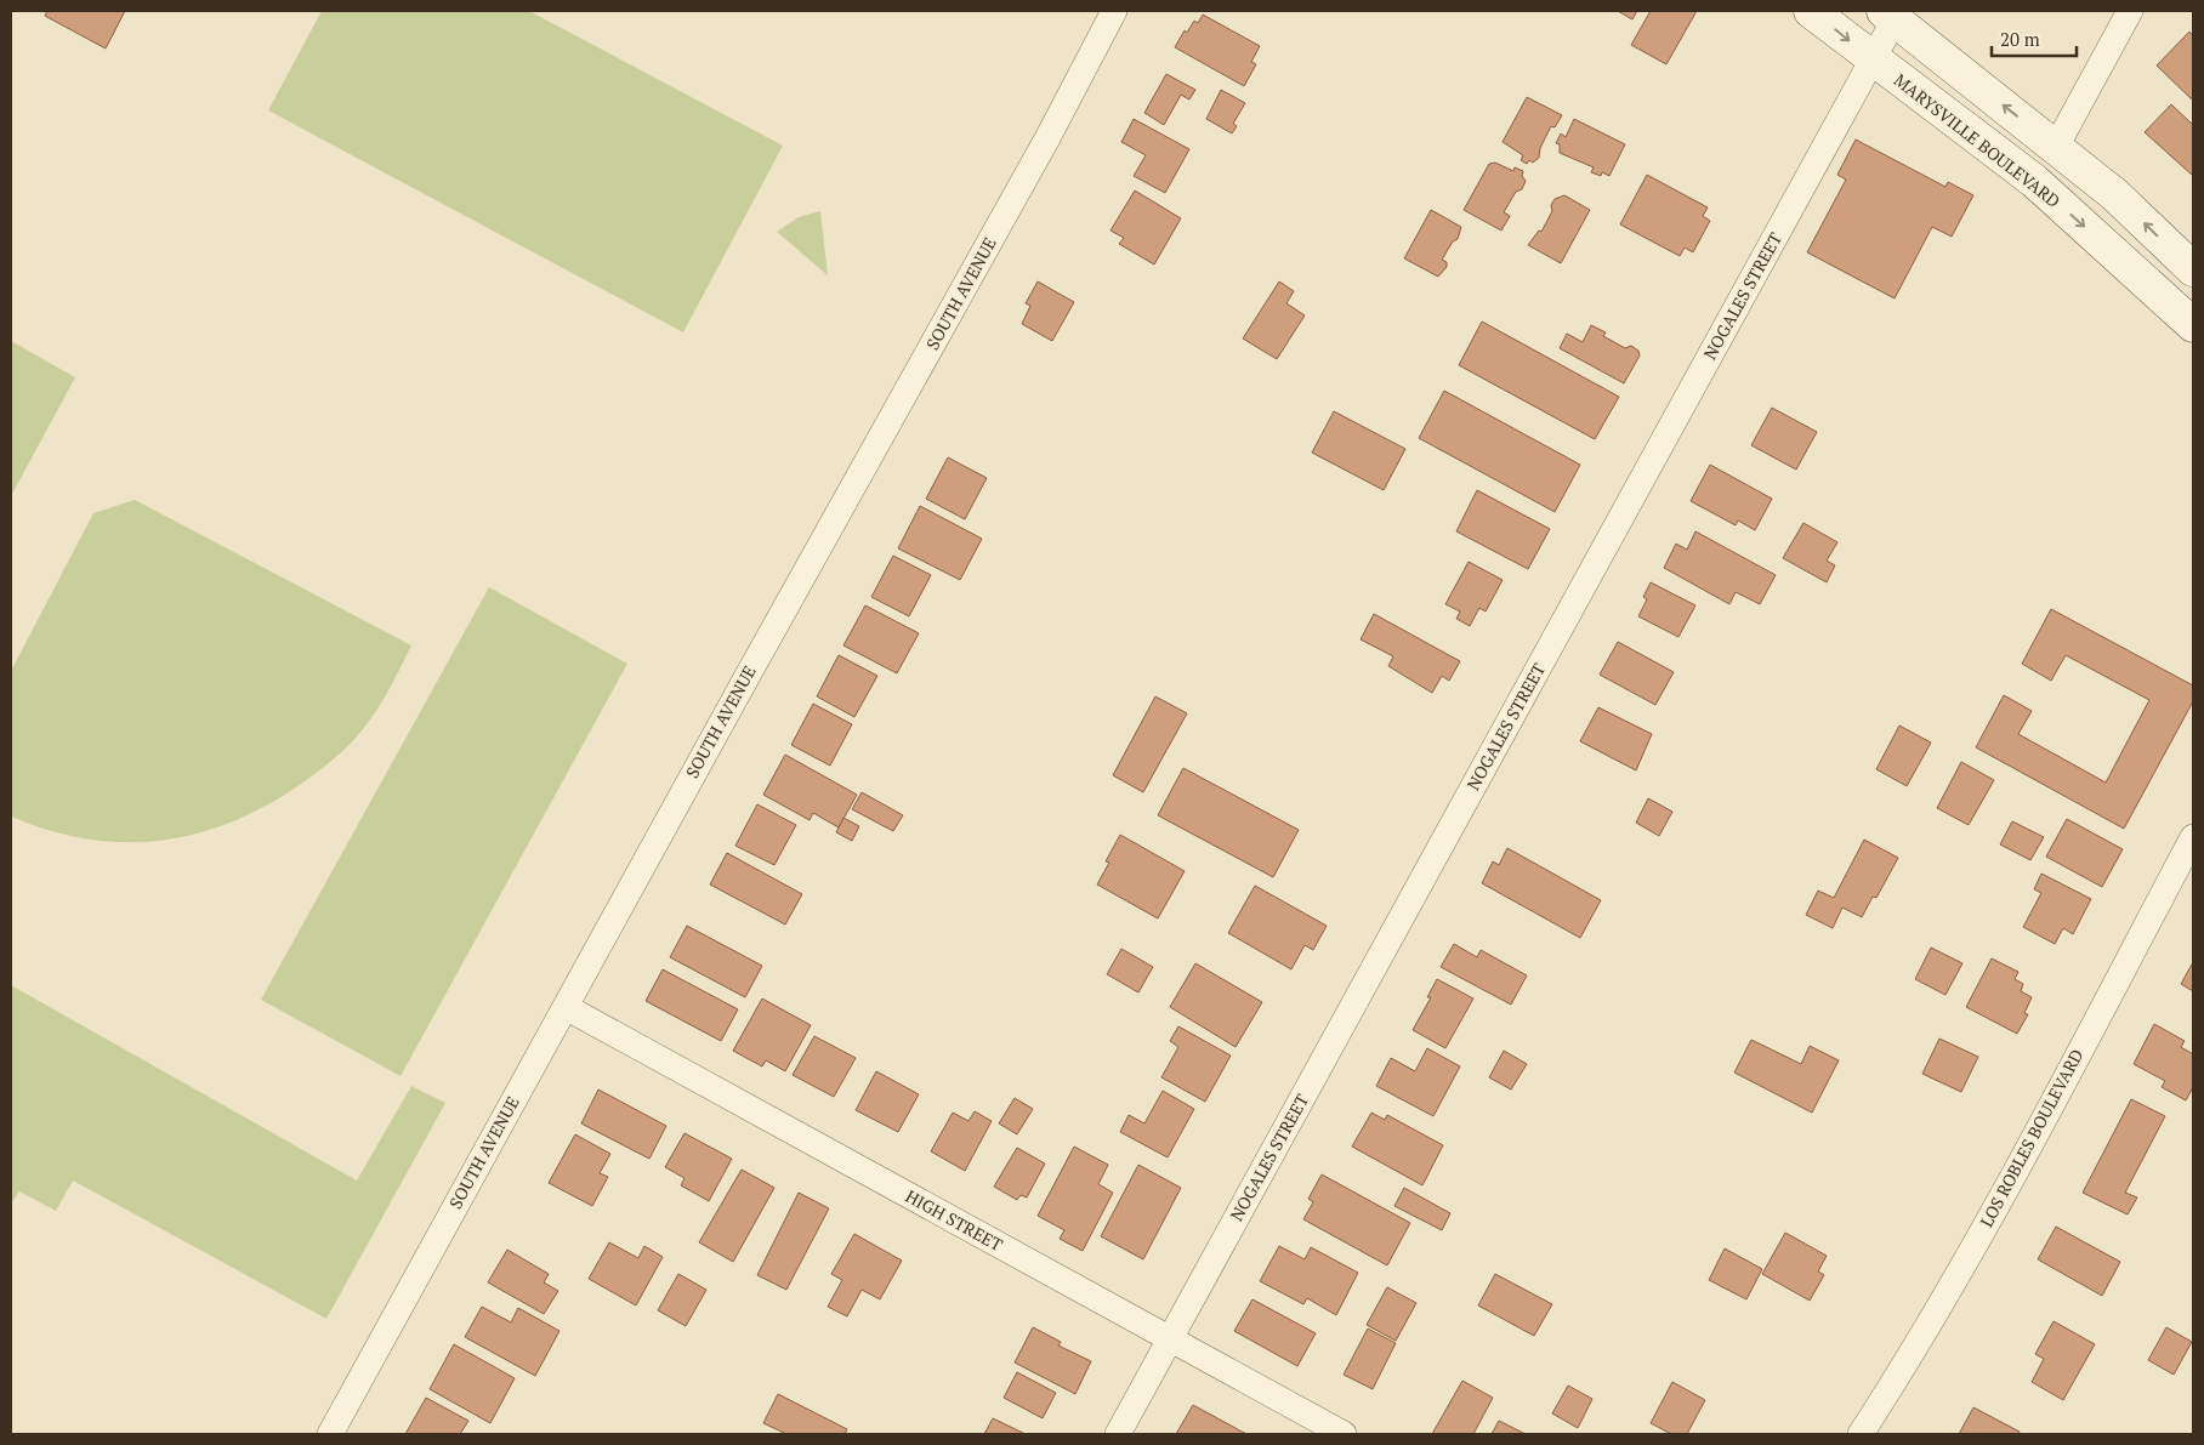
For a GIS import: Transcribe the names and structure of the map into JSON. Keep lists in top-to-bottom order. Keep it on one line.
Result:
{"streets":{"main road":["MARYSVILLE BOULEVARD"],"street":["SOUTH AVENUE","NOGALES STREET","LOS ROBLES BOULEVARD","HIGH STREET"]},"crossings":[["MARYSVILLE BOULEVARD","NOGALES STREET"],["SOUTH AVENUE","HIGH STREET"],["NOGALES STREET","HIGH STREET"]],"scale_bar":"20 m"}
